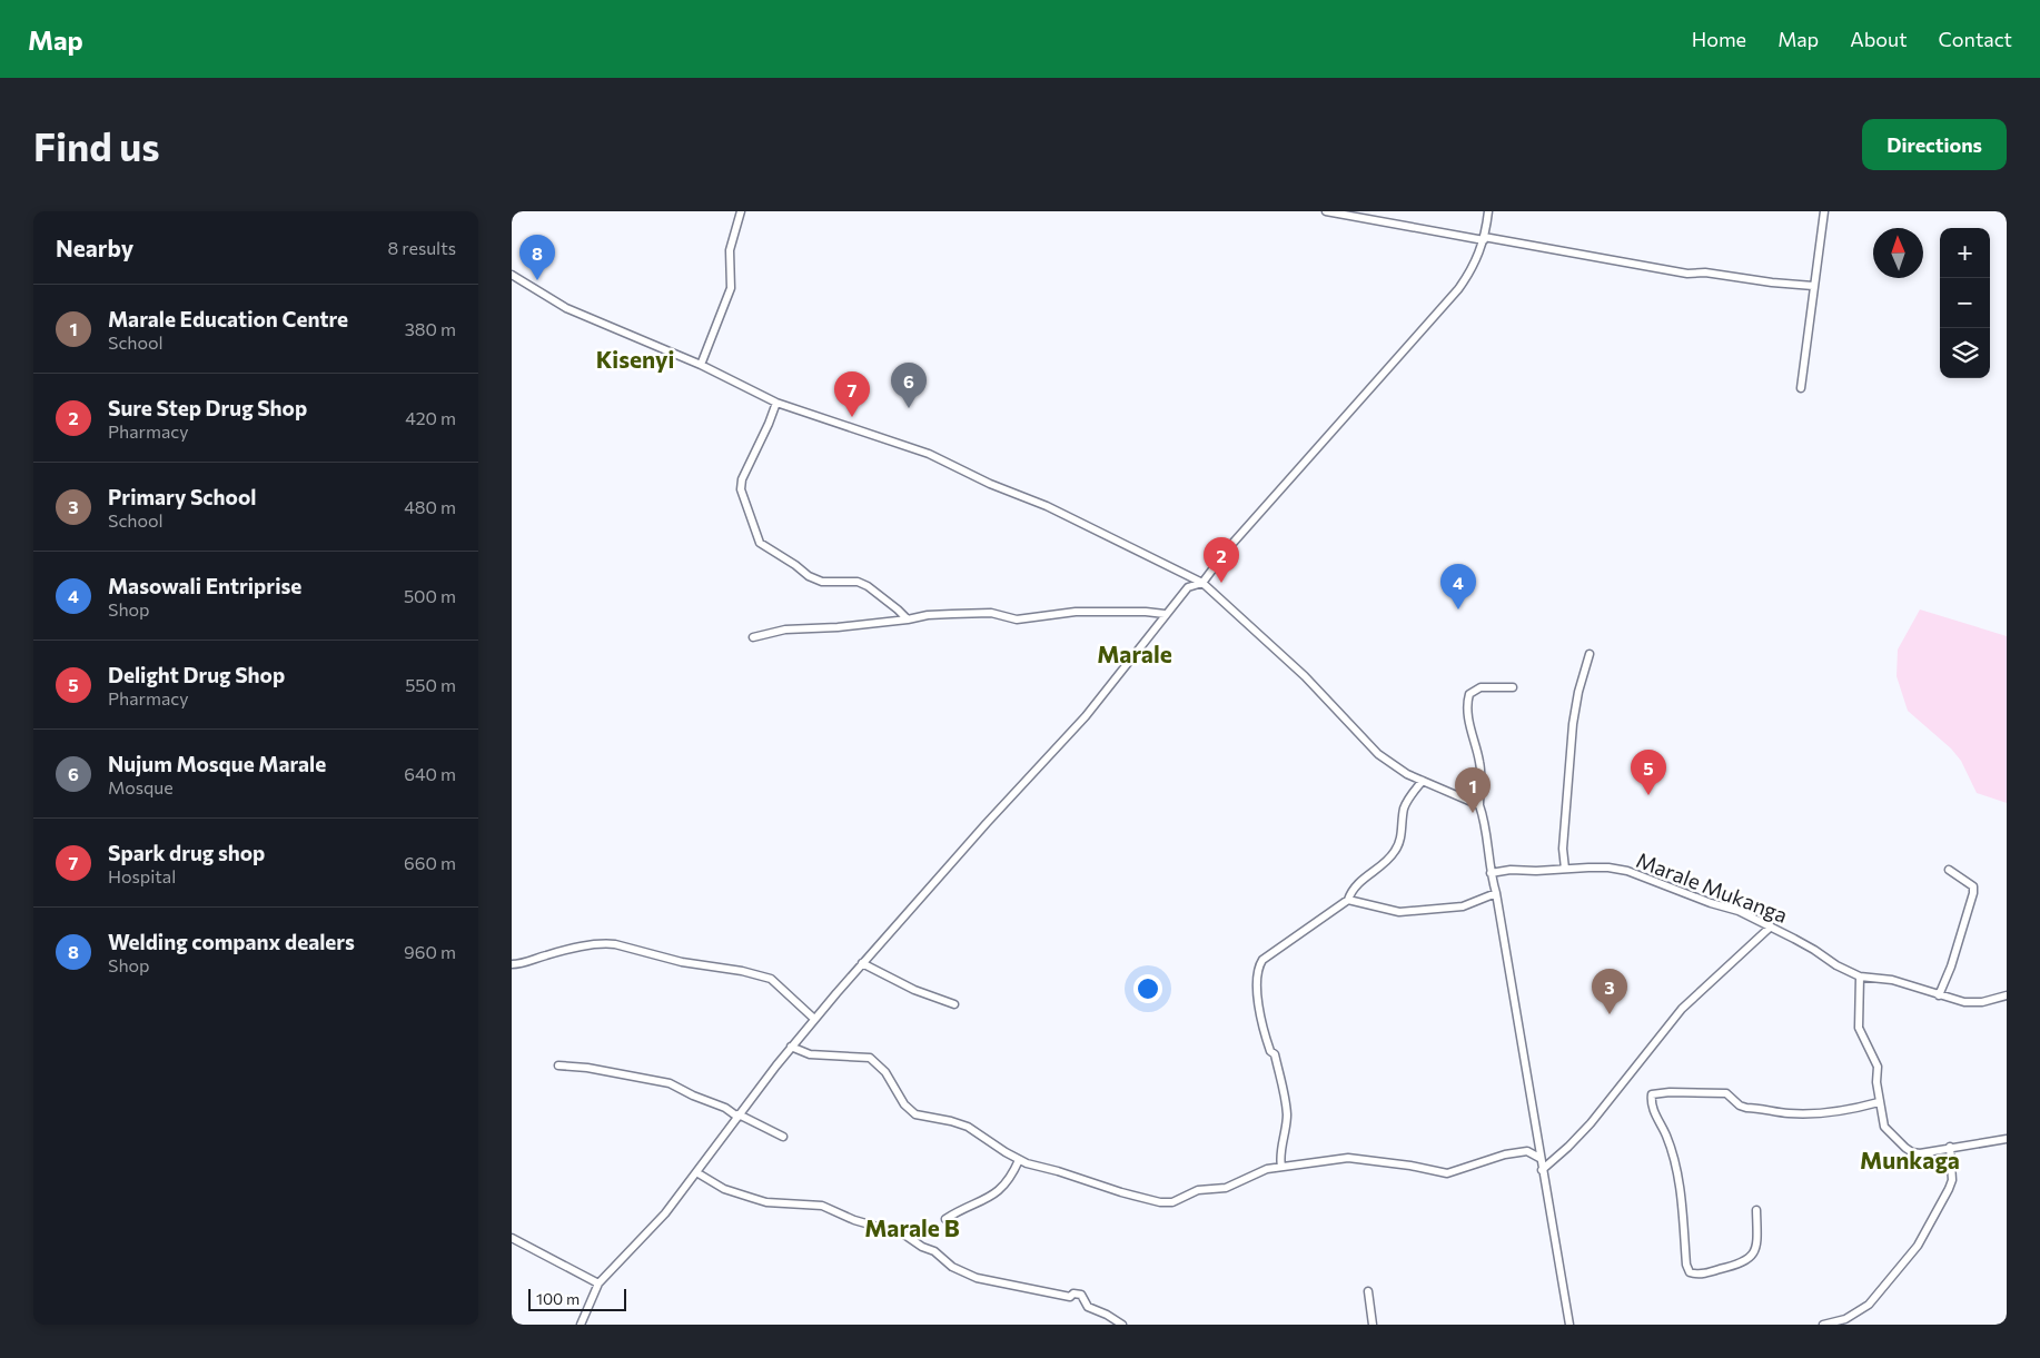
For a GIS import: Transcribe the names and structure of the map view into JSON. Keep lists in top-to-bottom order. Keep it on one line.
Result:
{"streets":{"street":["Marale Mukanga"]},"districts":["Kisenyi","Marale","Munkaga","Marale B"],"scale_bar":"100 m","north":"top","page":{"header":"Map","nav":["Home","Map","About","Contact"],"buttons":"Directions","title":"Find us","heading":["Nearby","8 results"],"map_buttons":["+","−"],"pins":["8","6","7","2","4","5","1","3"],"list":[{"mark":"1","name":"Marale Education Centre","note":"School","value":"380 m"},{"mark":"2","name":"Sure Step Drug Shop","note":"Pharmacy","value":"420 m"},{"mark":"3","name":"Primary School","note":"School","value":"480 m"},{"mark":"4","name":"Masowali Entriprise","note":"Shop","value":"500 m"},{"mark":"5","name":"Delight Drug Shop","note":"Pharmacy","value":"550 m"},{"mark":"6","name":"Nujum Mosque Marale","note":"Mosque","value":"640 m"},{"mark":"7","name":"Spark drug shop","note":"Hospital","value":"660 m"},{"mark":"8","name":"Welding companx dealers","note":"Shop","value":"960 m"}],"scale":"100 m"}}
